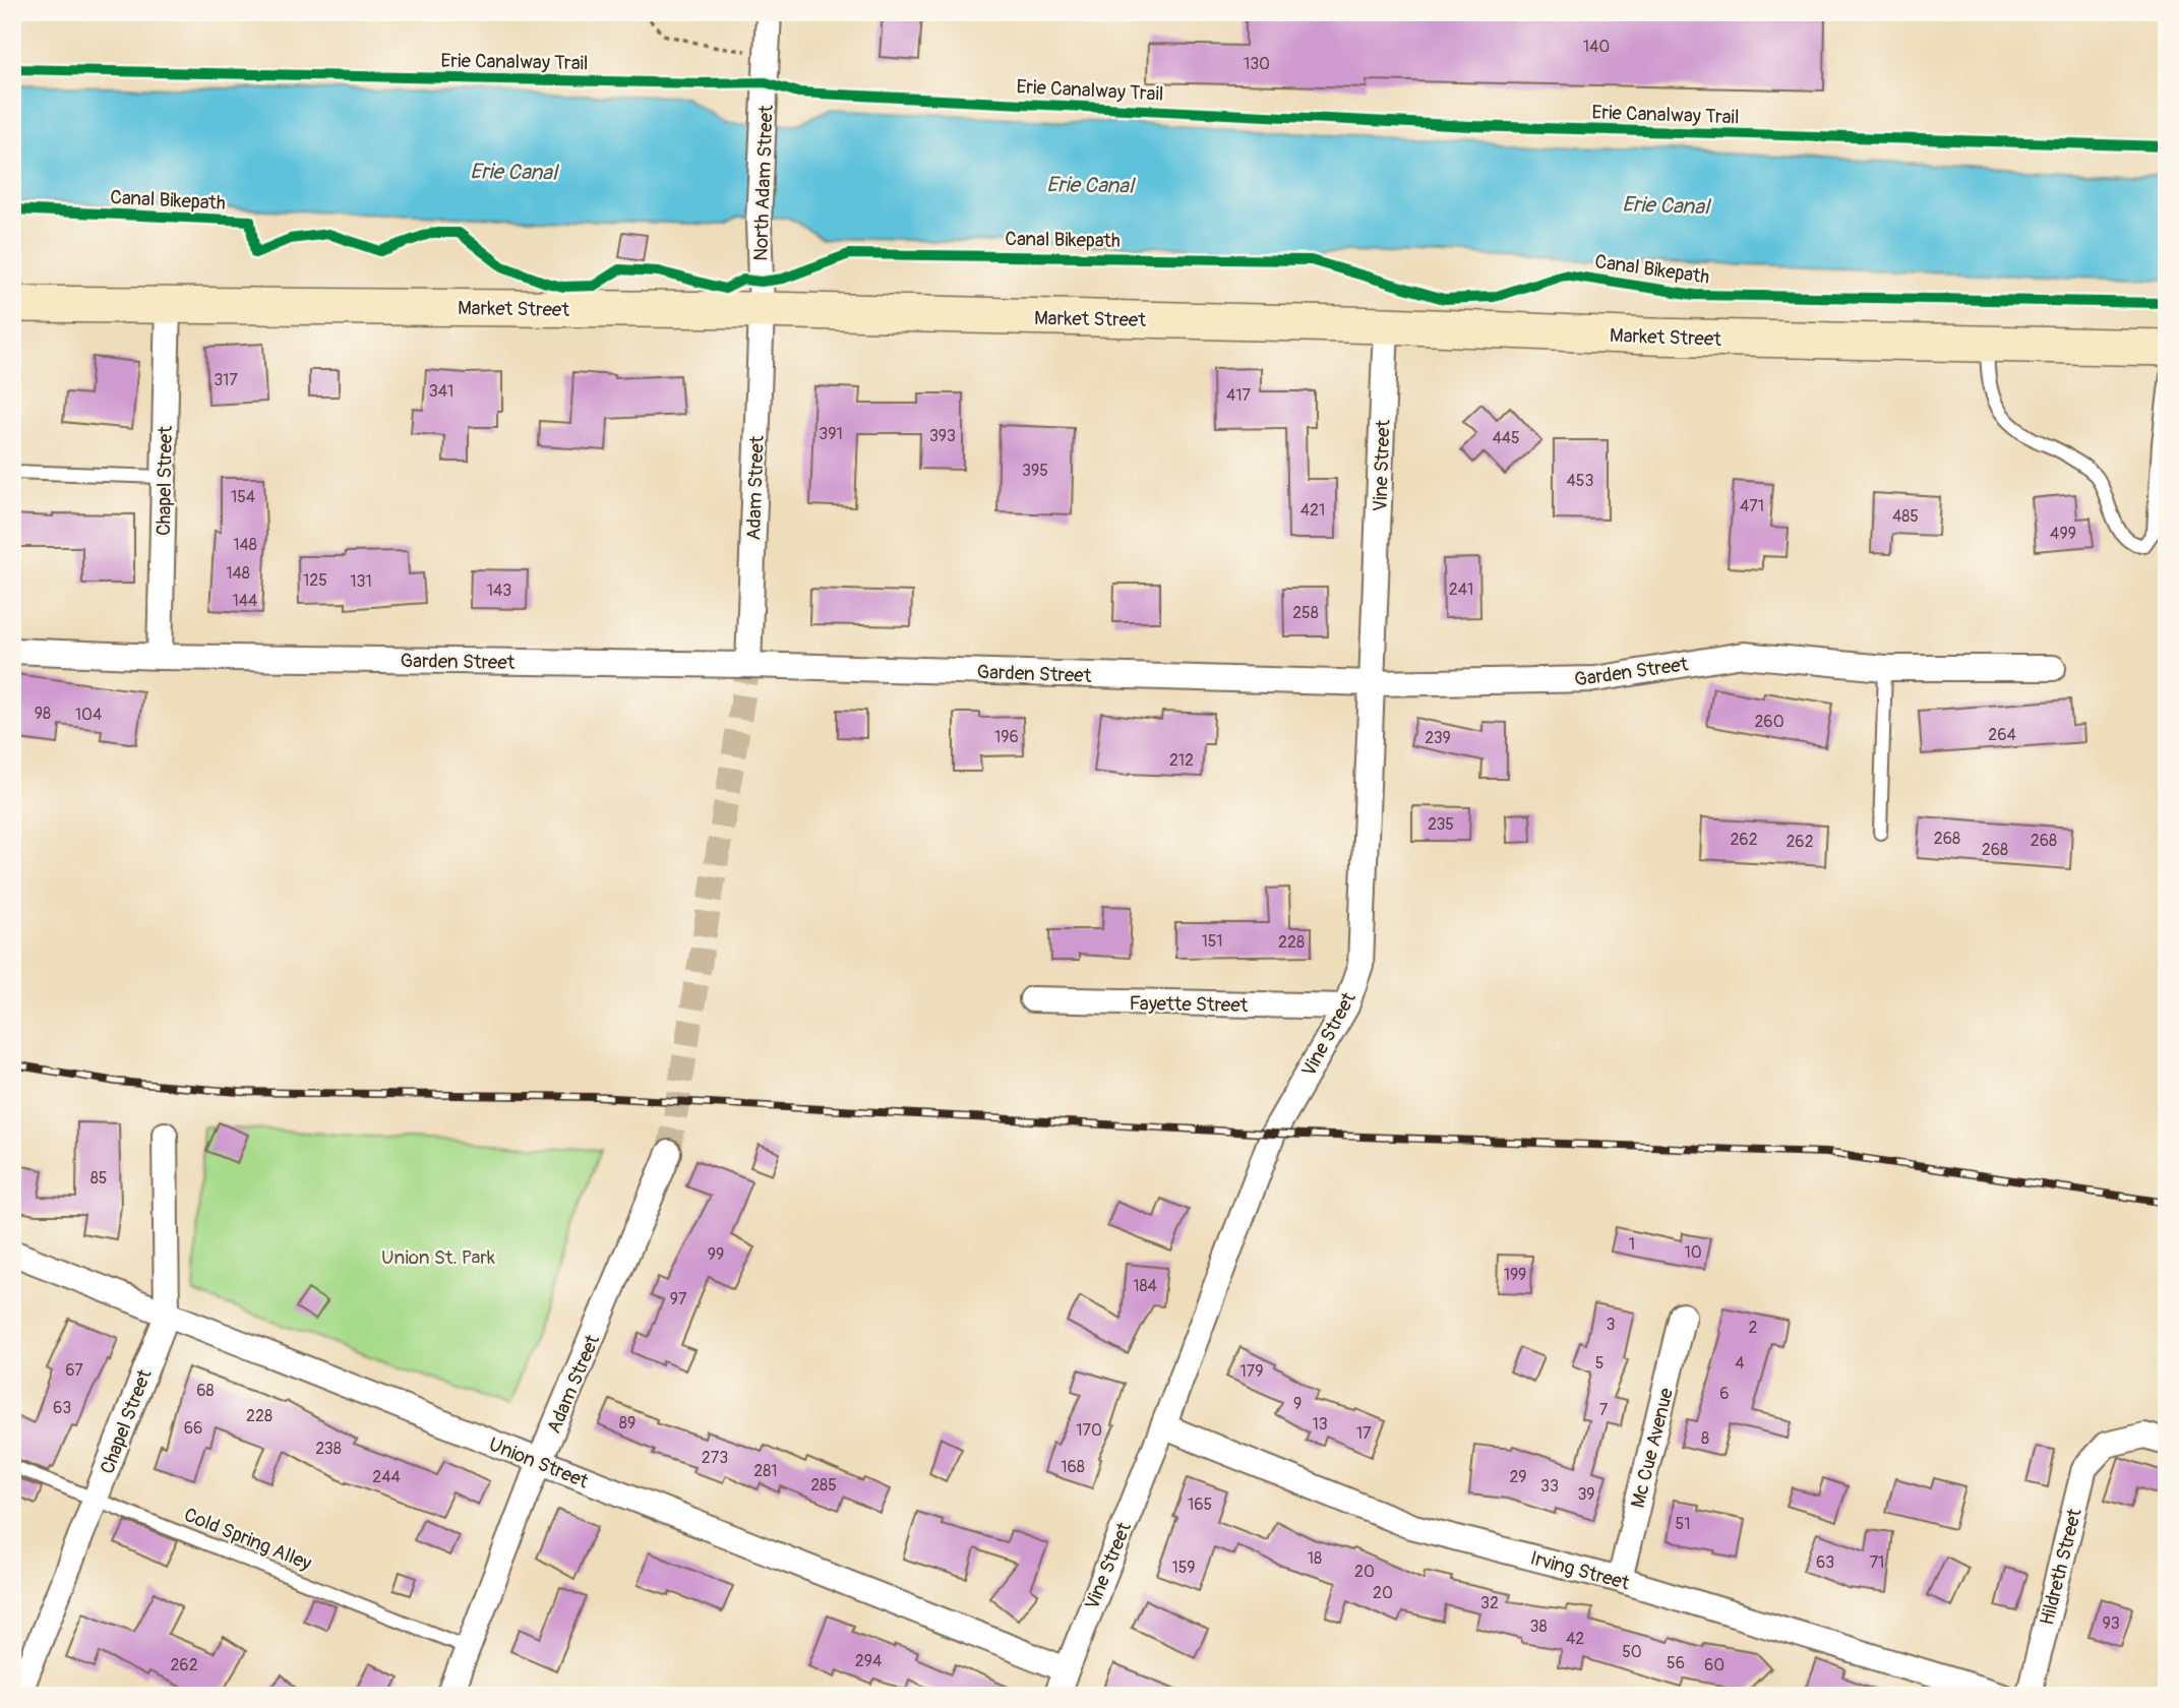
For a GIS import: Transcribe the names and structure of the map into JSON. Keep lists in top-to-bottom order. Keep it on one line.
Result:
{"streets":{"street":["North Adam Street","Market Street","Vine Street","Chapel Street","Adam Street","Garden Street","Fayette Street","Mc Cue Avenue","Union Street","Hildreth Street","Irving Street"],"lane":["Cold Spring Alley"],"cycle path":["Erie Canalway Trail","Canal Bikepath"]},"crossings":[["North Adam Street","Market Street"],["North Adam Street","Adam Street"],["Market Street","Vine Street"],["Market Street","Chapel Street"],["Market Street","Adam Street"],["Vine Street","Garden Street"],["Vine Street","Fayette Street"],["Vine Street","Union Street"],["Vine Street","Irving Street"],["Chapel Street","Garden Street"],["Chapel Street","Union Street"],["Chapel Street","Cold Spring Alley"],["Adam Street","Garden Street"],["Adam Street","Union Street"],["Adam Street","Cold Spring Alley"],["Mc Cue Avenue","Irving Street"]],"water":["Erie Canal"],"parks":["Union St. Park"],"house_numbers":["140","130","317","341","417","391","393","445","395","453","154","471","421","485","499","148","148","125","131","241","143","144","258","98","104","260","264","196","239","212","235","268","262","268","262","268","151","228","85","1","10","99","199","184","97","3","2","5","4","67","179","68","6","9","63","7","228","89","13","66","170","17","8","238","273","168","281","244","29","285","33","39","165","51","18","63","71","159","20","20","32","93","38","42","50","294","56","262","60"]}
